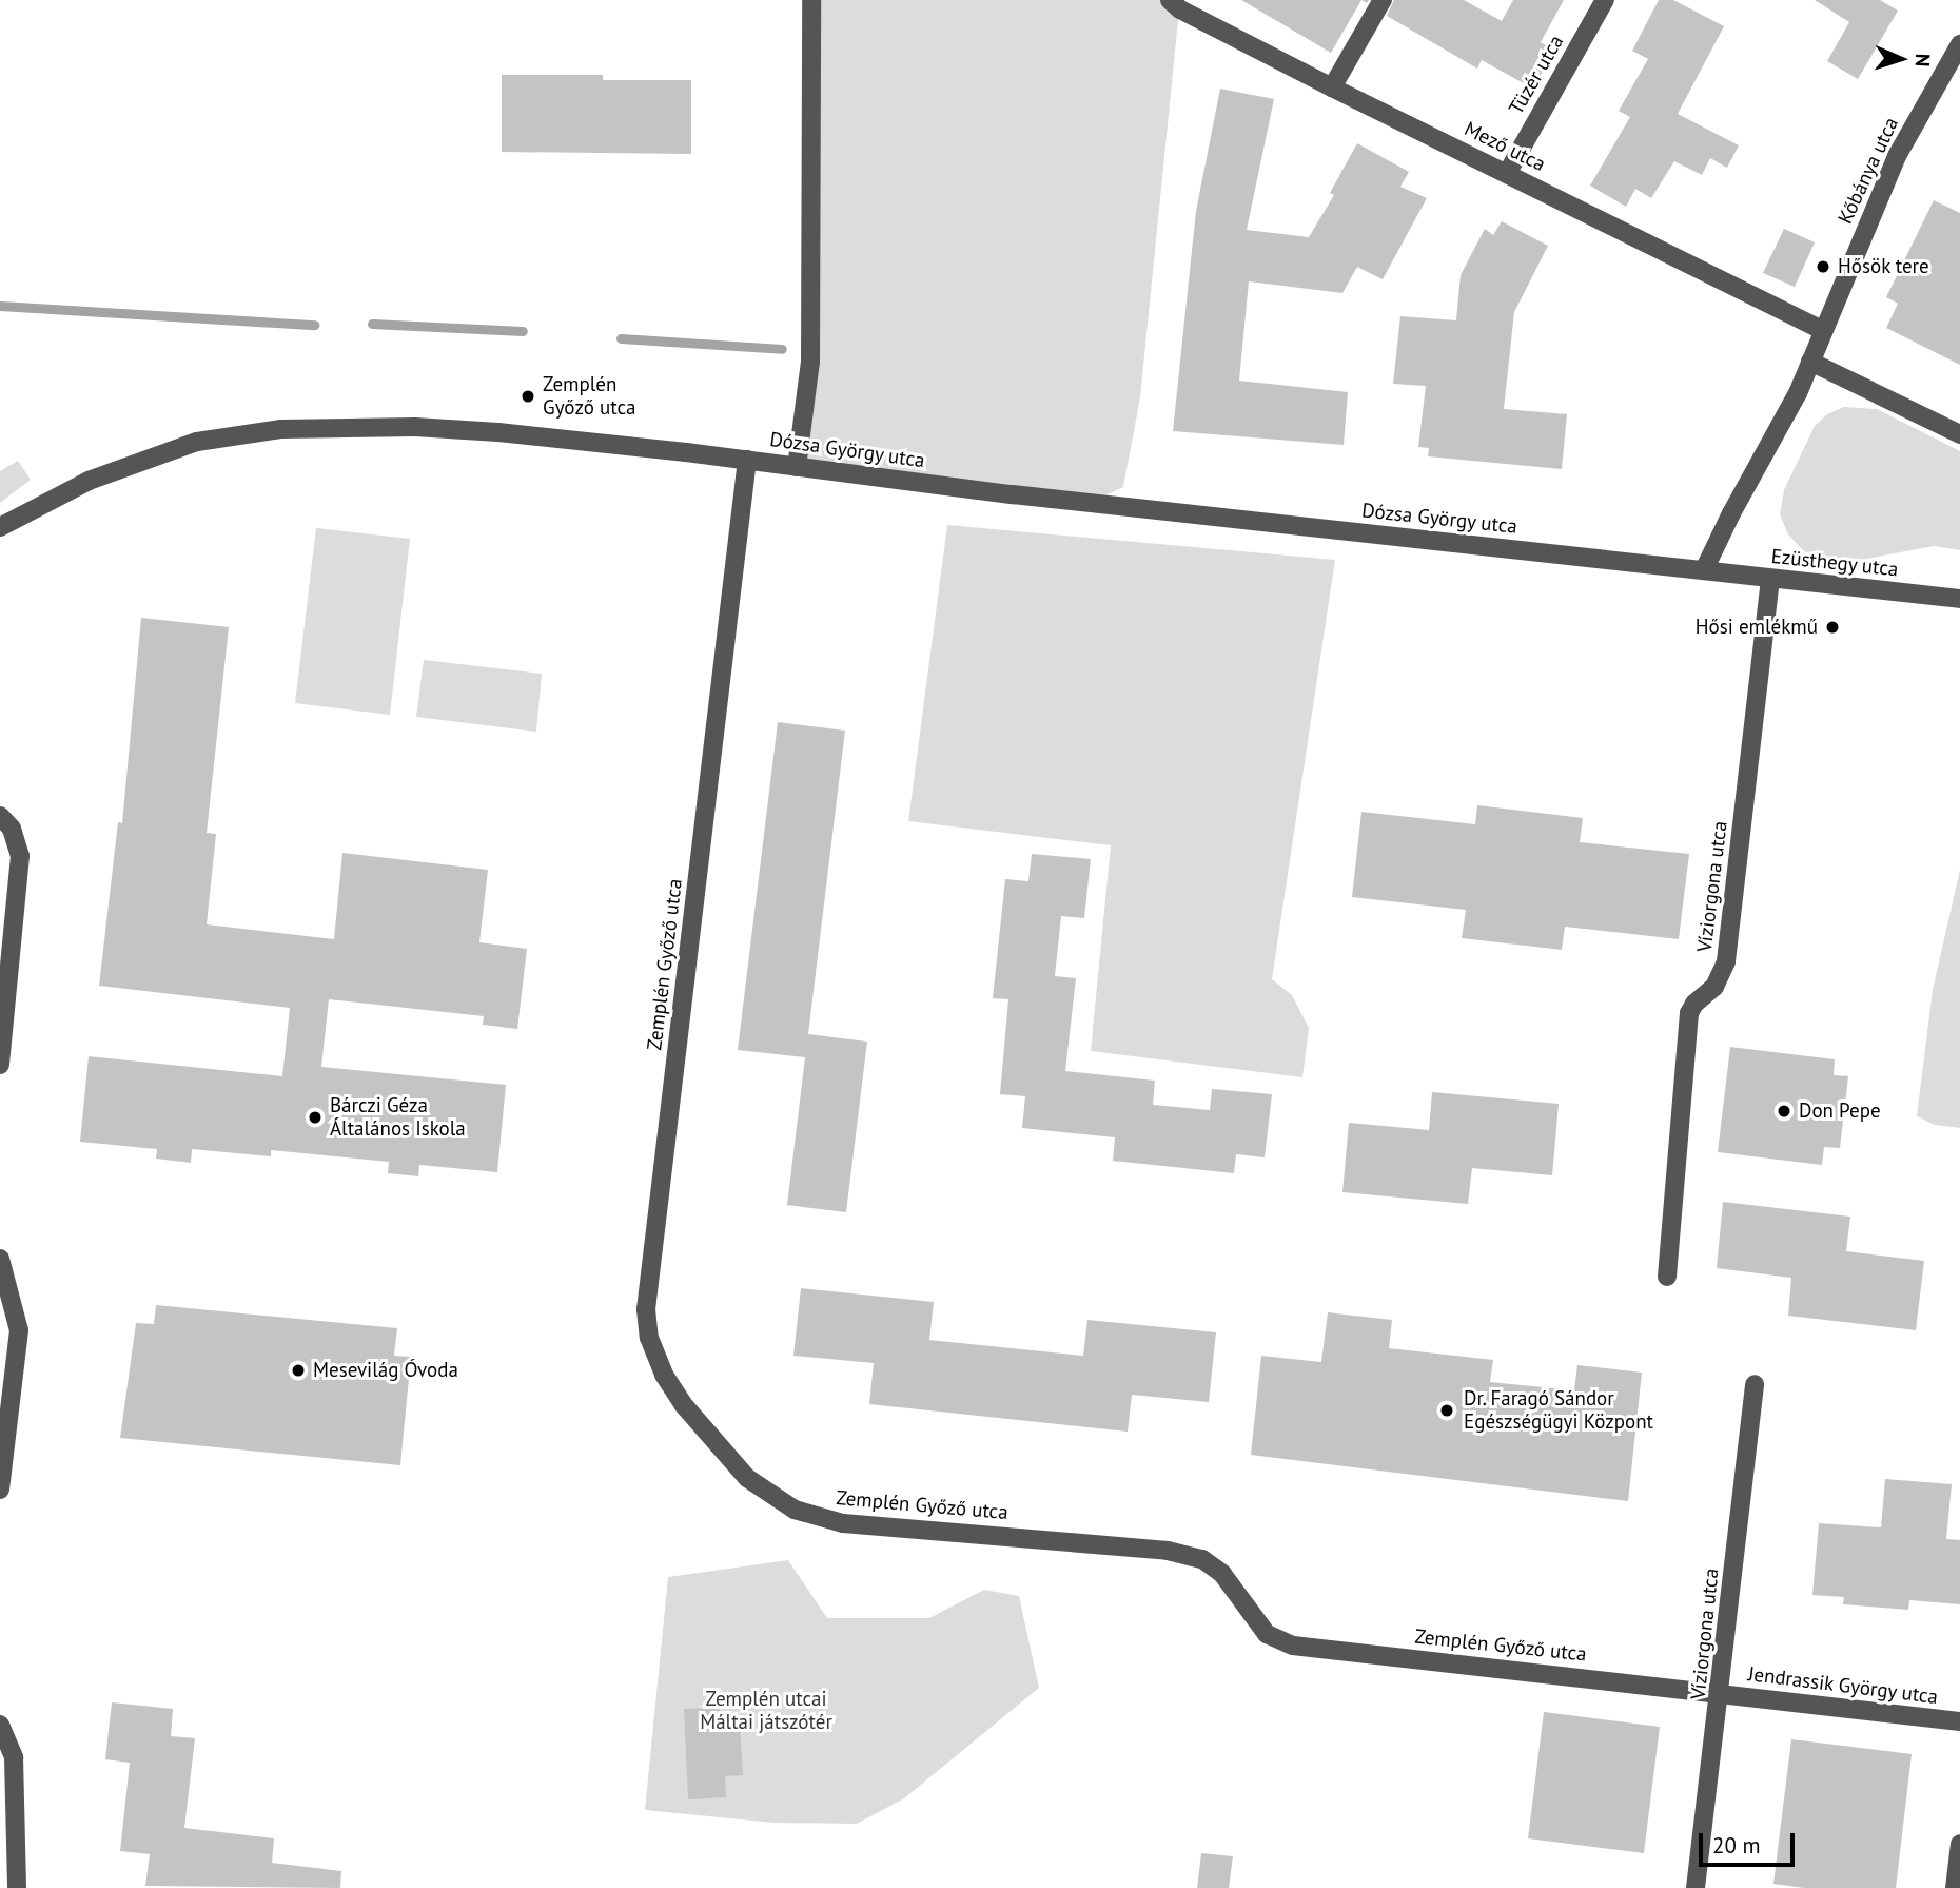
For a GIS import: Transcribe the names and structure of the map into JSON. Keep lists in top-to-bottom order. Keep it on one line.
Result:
{"streets":{"street":["Tüzér utca","Mező utca","Kőbánya utca","Dózsa György utca","Ezüsthegy utca","Víziorgona utca","Zemplén Győző utca","Jendrassik György utca"]},"crossings":[["Tüzér utca","Mező utca"],["Mező utca","Kőbánya utca"],["Dózsa György utca","Ezüsthegy utca"],["Dózsa György utca","Zemplén Győző utca"],["Ezüsthegy utca","Víziorgona utca"],["Víziorgona utca","Zemplén Győző utca"],["Víziorgona utca","Jendrassik György utca"],["Zemplén Győző utca","Jendrassik György utca"]],"parks":["Zemplén utcai Máltai játszótér"],"places":["Hősök tere","Zemplén Győző utca","Hősi emlékmű","Don Pepe","Bárczi Géza Általános Iskola","Mesevilág Óvoda","Dr. Faragó Sándor Egészségügyi Központ"],"scale_bar":"20 m","north":"right"}
